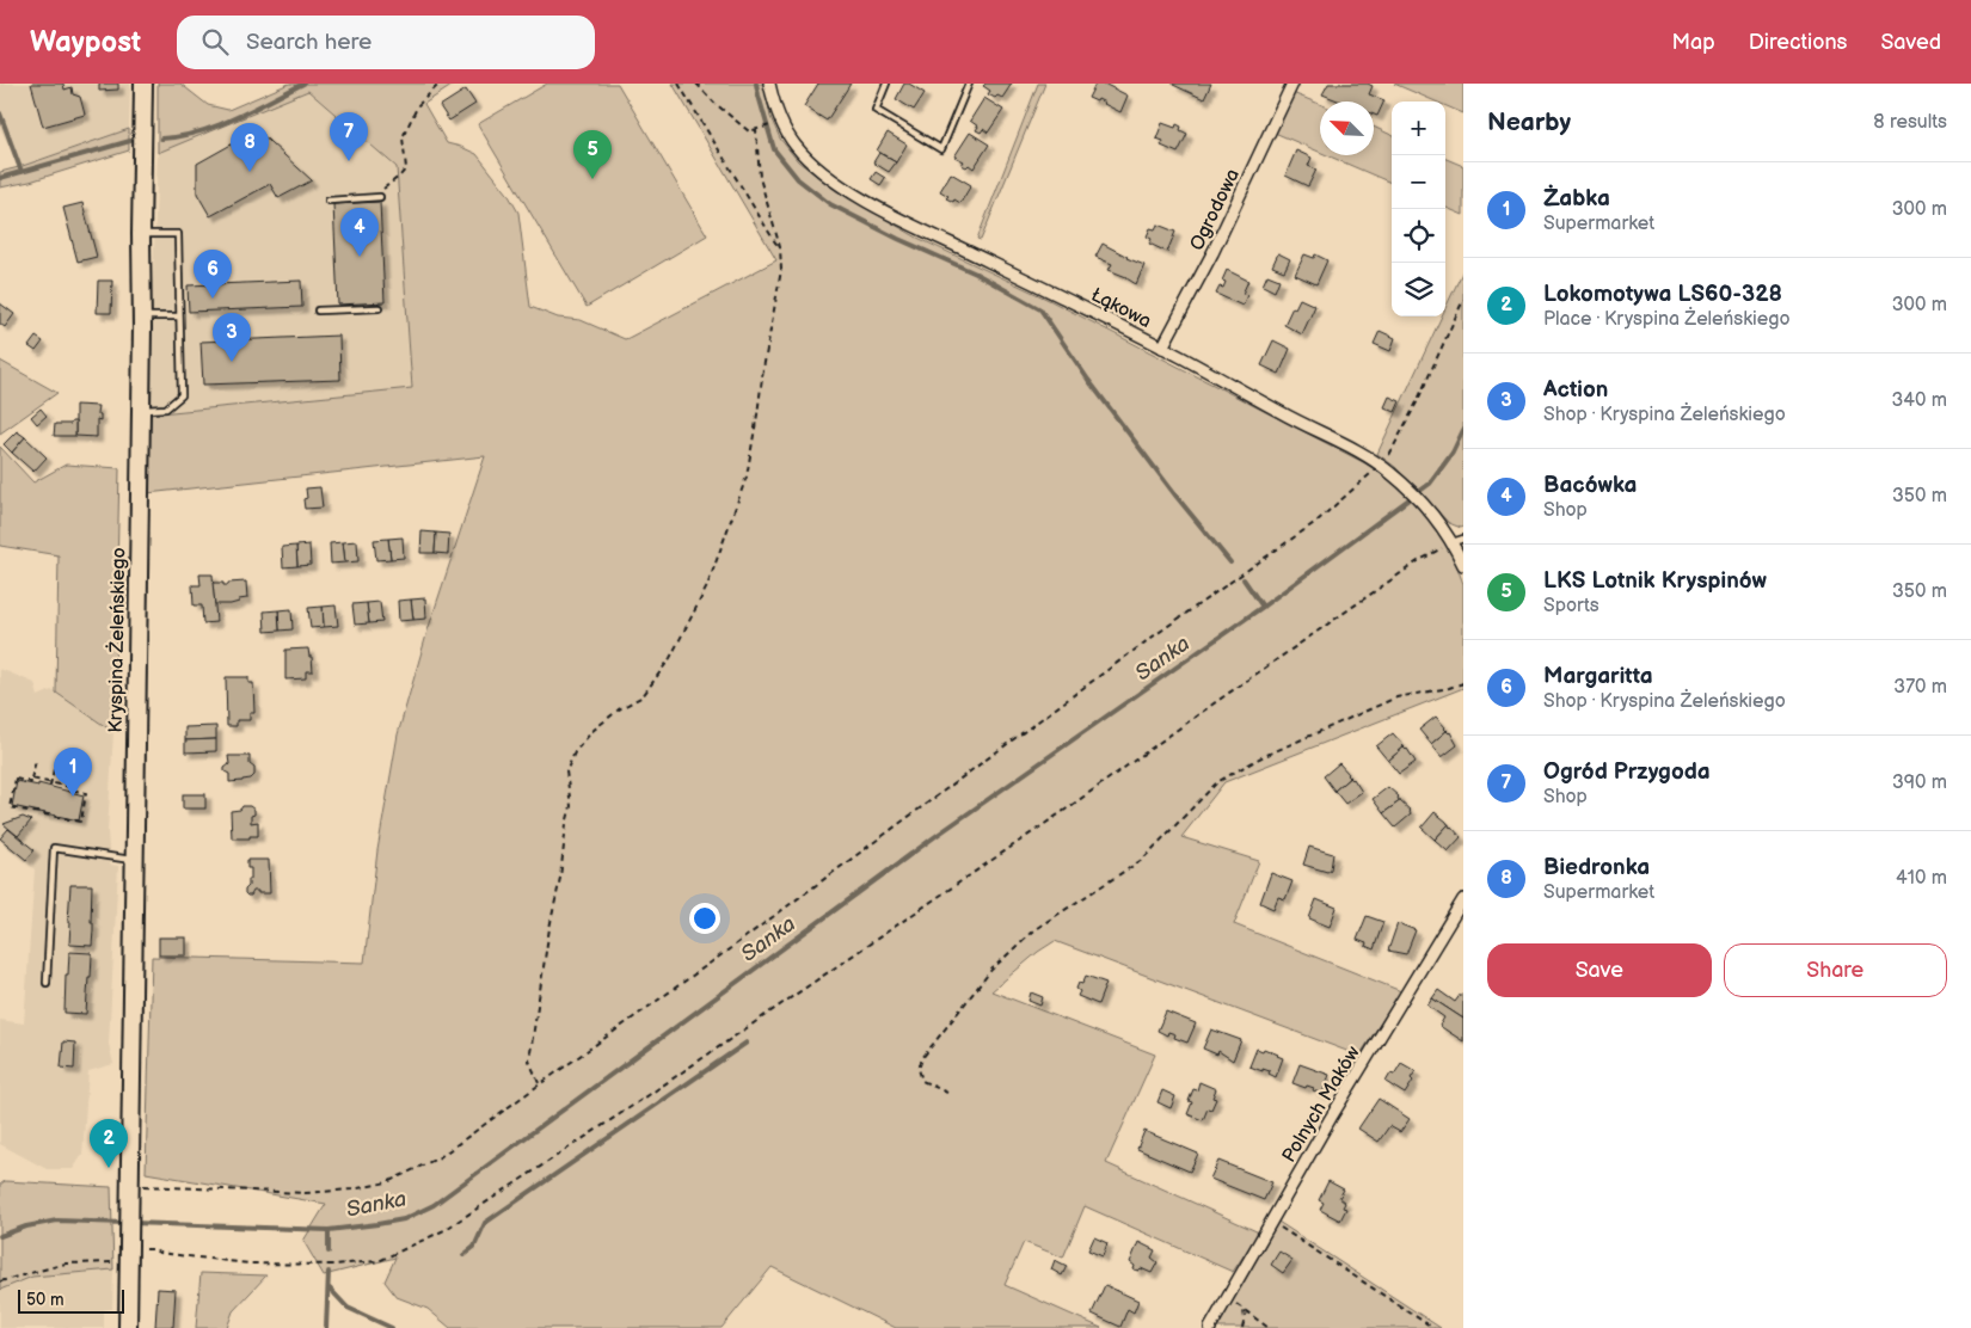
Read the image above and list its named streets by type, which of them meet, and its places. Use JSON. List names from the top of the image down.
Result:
{
  "streets": {
    "main road": ["Kryspina Żeleńskiego"],
    "street": ["Ogrodowa", "Łąkowa", "Polnych Maków"]
  },
  "crossings": [
    ["Ogrodowa", "Łąkowa"]
  ],
  "water": ["Sanka"],
  "scale_bar": "50 m",
  "north": "top left",
  "page": {
    "header": "Waypost",
    "search": "Search here",
    "nav": ["Map", "Directions", "Saved"],
    "heading": ["Nearby", "8 results"],
    "map_buttons": ["+", "−"],
    "pins": [
      "7",
      "8",
      "5",
      "4",
      "6",
      "3",
      "1",
      "2"
    ],
    "list": [
      {
        "mark": "1",
        "name": "Żabka",
        "note": "Supermarket",
        "value": "300 m"
      },
      {
        "mark": "2",
        "name": "Lokomotywa LS60-328",
        "note": "Place · Kryspina Żeleńskiego",
        "value": "300 m"
      },
      {
        "mark": "3",
        "name": "Action",
        "note": "Shop · Kryspina Żeleńskiego",
        "value": "340 m"
      },
      {
        "mark": "4",
        "name": "Bacówka",
        "note": "Shop",
        "value": "350 m"
      },
      {
        "mark": "5",
        "name": "LKS Lotnik Kryspinów",
        "note": "Sports",
        "value": "350 m"
      },
      {
        "mark": "6",
        "name": "Margaritta",
        "note": "Shop · Kryspina Żeleńskiego",
        "value": "370 m"
      },
      {
        "mark": "7",
        "name": "Ogród Przygoda",
        "note": "Shop",
        "value": "390 m"
      },
      {
        "mark": "8",
        "name": "Biedronka",
        "note": "Supermarket",
        "value": "410 m"
      }
    ],
    "buttons": ["Save", "Share"],
    "scale": "50 m"
  }
}
